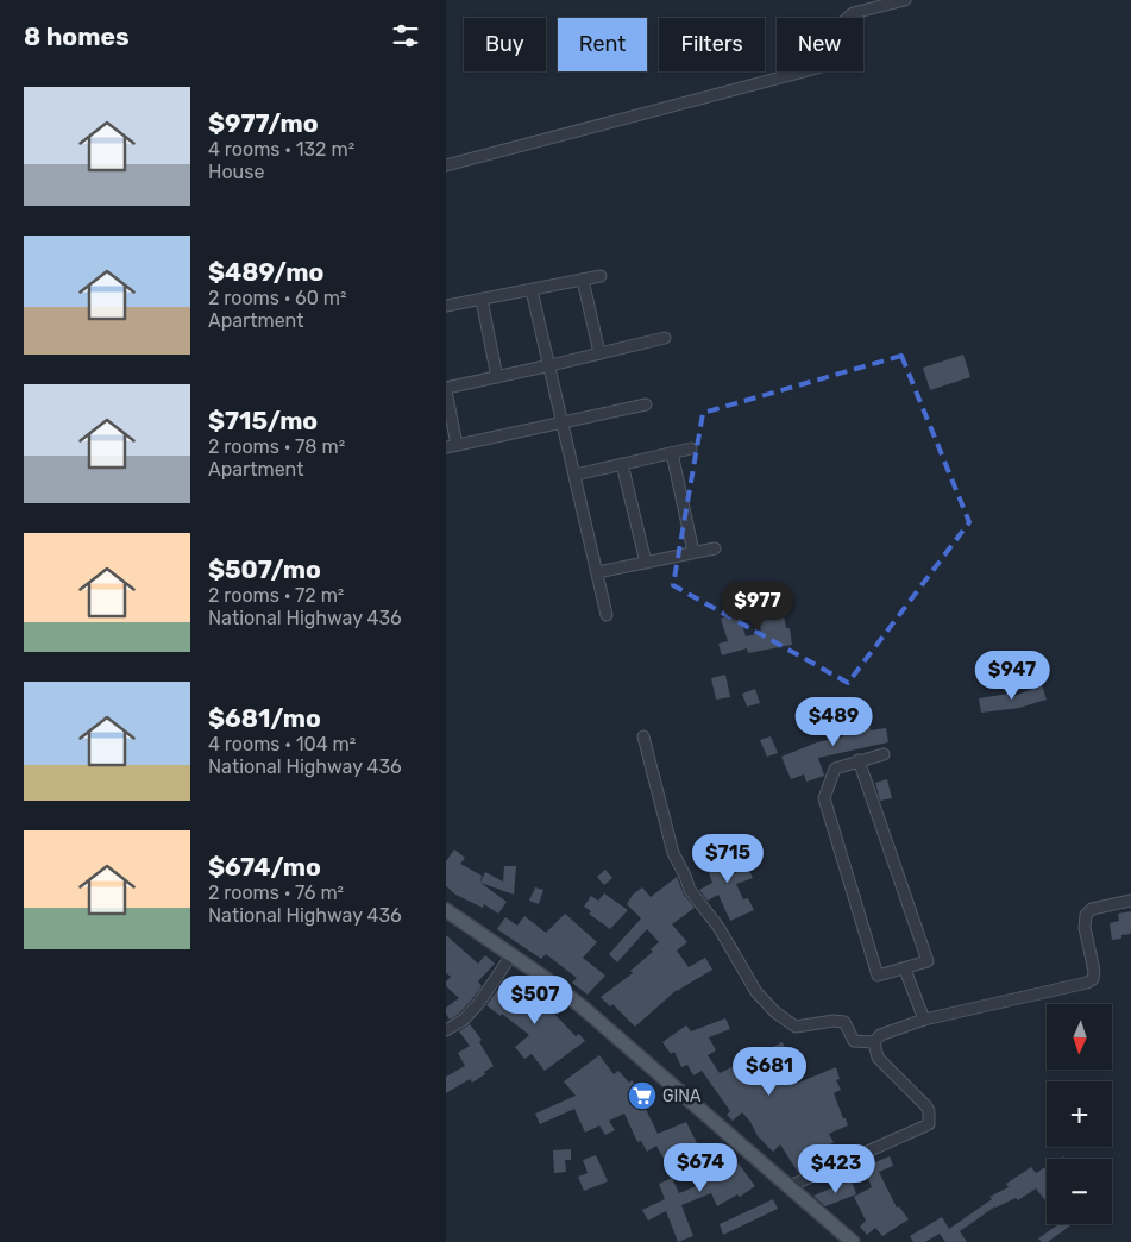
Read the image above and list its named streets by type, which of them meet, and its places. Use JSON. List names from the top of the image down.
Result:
{
  "places": {
    "supermarket": ["GINA"]
  },
  "north": "bottom",
  "page": {
    "heading": "8 homes",
    "chip": [
      "Buy",
      "Rent",
      "Filters",
      "New"
    ],
    "list": [
      {
        "name": "$977/mo",
        "note": "4 rooms · 132 m² · House"
      },
      {
        "name": "$489/mo",
        "note": "2 rooms · 60 m² · Apartment"
      },
      {
        "name": "$715/mo",
        "note": "2 rooms · 78 m² · Apartment"
      },
      {
        "name": "$507/mo",
        "note": "2 rooms · 72 m² · National Highway 436"
      },
      {
        "name": "$681/mo",
        "note": "4 rooms · 104 m² · National Highway 436"
      },
      {
        "name": "$674/mo",
        "note": "2 rooms · 76 m² · National Highway 436"
      }
    ],
    "price": [
      "$977",
      "$947",
      "$489",
      "$715",
      "$507",
      "$681",
      "$674",
      "$423"
    ],
    "map_buttons": ["+", "−"]
  }
}
